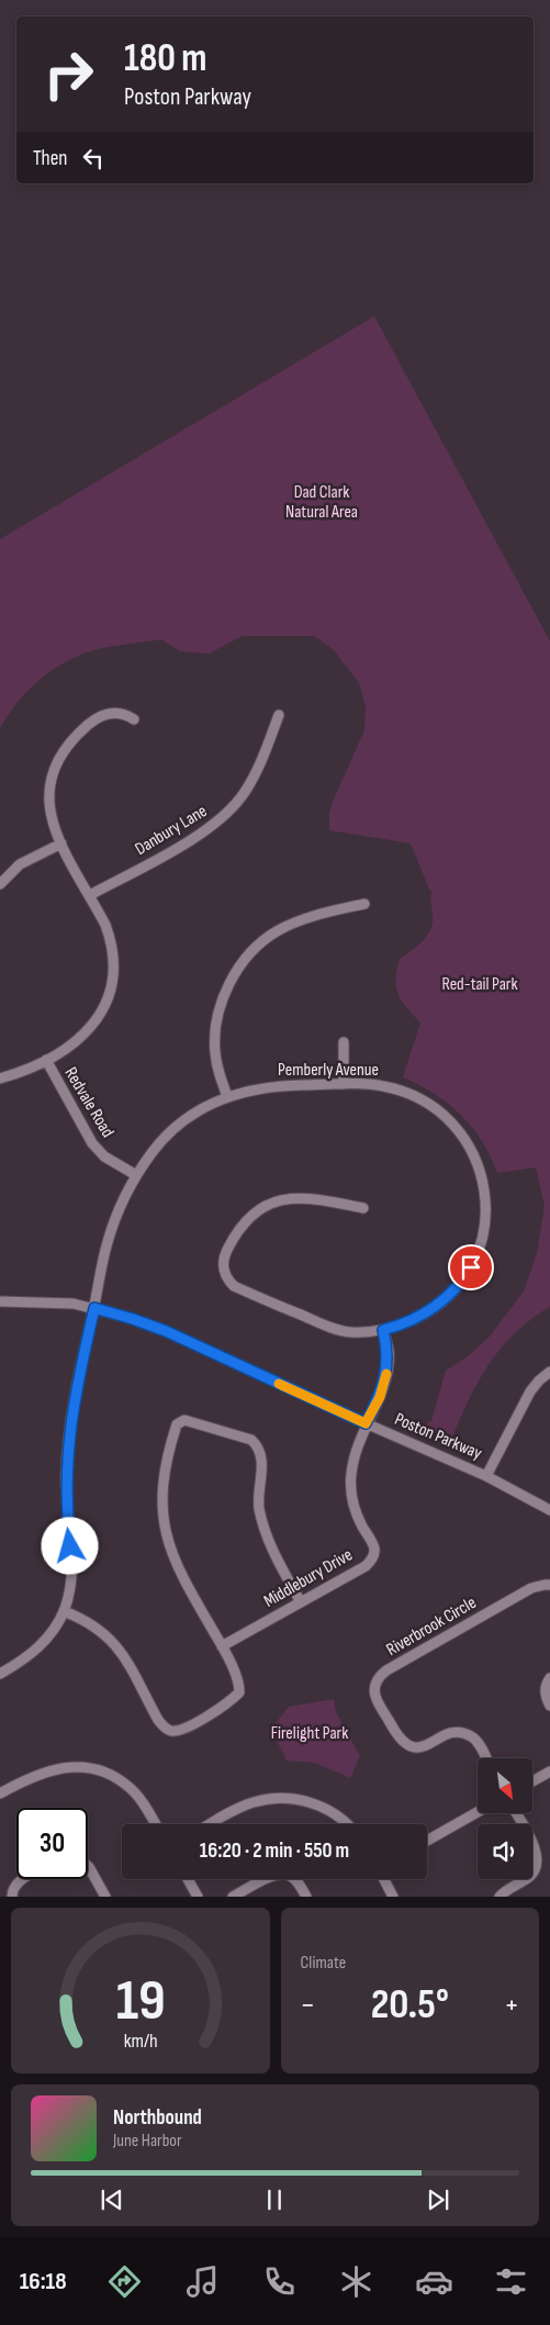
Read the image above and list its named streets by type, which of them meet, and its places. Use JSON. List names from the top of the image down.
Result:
{
  "streets": {
    "street": [
      "Danbury Lane",
      "Pemberly Avenue",
      "Redvale Road",
      "Poston Parkway",
      "Middlebury Drive",
      "Riverbrook Circle"
    ]
  },
  "crossings": [
    ["Pemberly Avenue", "Redvale Road"],
    ["Pemberly Avenue", "Poston Parkway"],
    ["Poston Parkway", "Middlebury Drive"]
  ],
  "parks": ["Dad Clark Natural Area", "Red-tail Park", "Firelight Park"],
  "north": "bottom right",
  "page": {
    "turn": ["180 m", "Poston Parkway"],
    "then": "Then",
    "limit": "30",
    "trip": "16:20 · 2 min · 550 m",
    "tile": "Climate",
    "heat": ["−", "20.5°", "+"],
    "song": ["Northbound", "June Harbor"],
    "tabs": "16:18",
    "gauge": ["19", "km/h"]
  }
}
